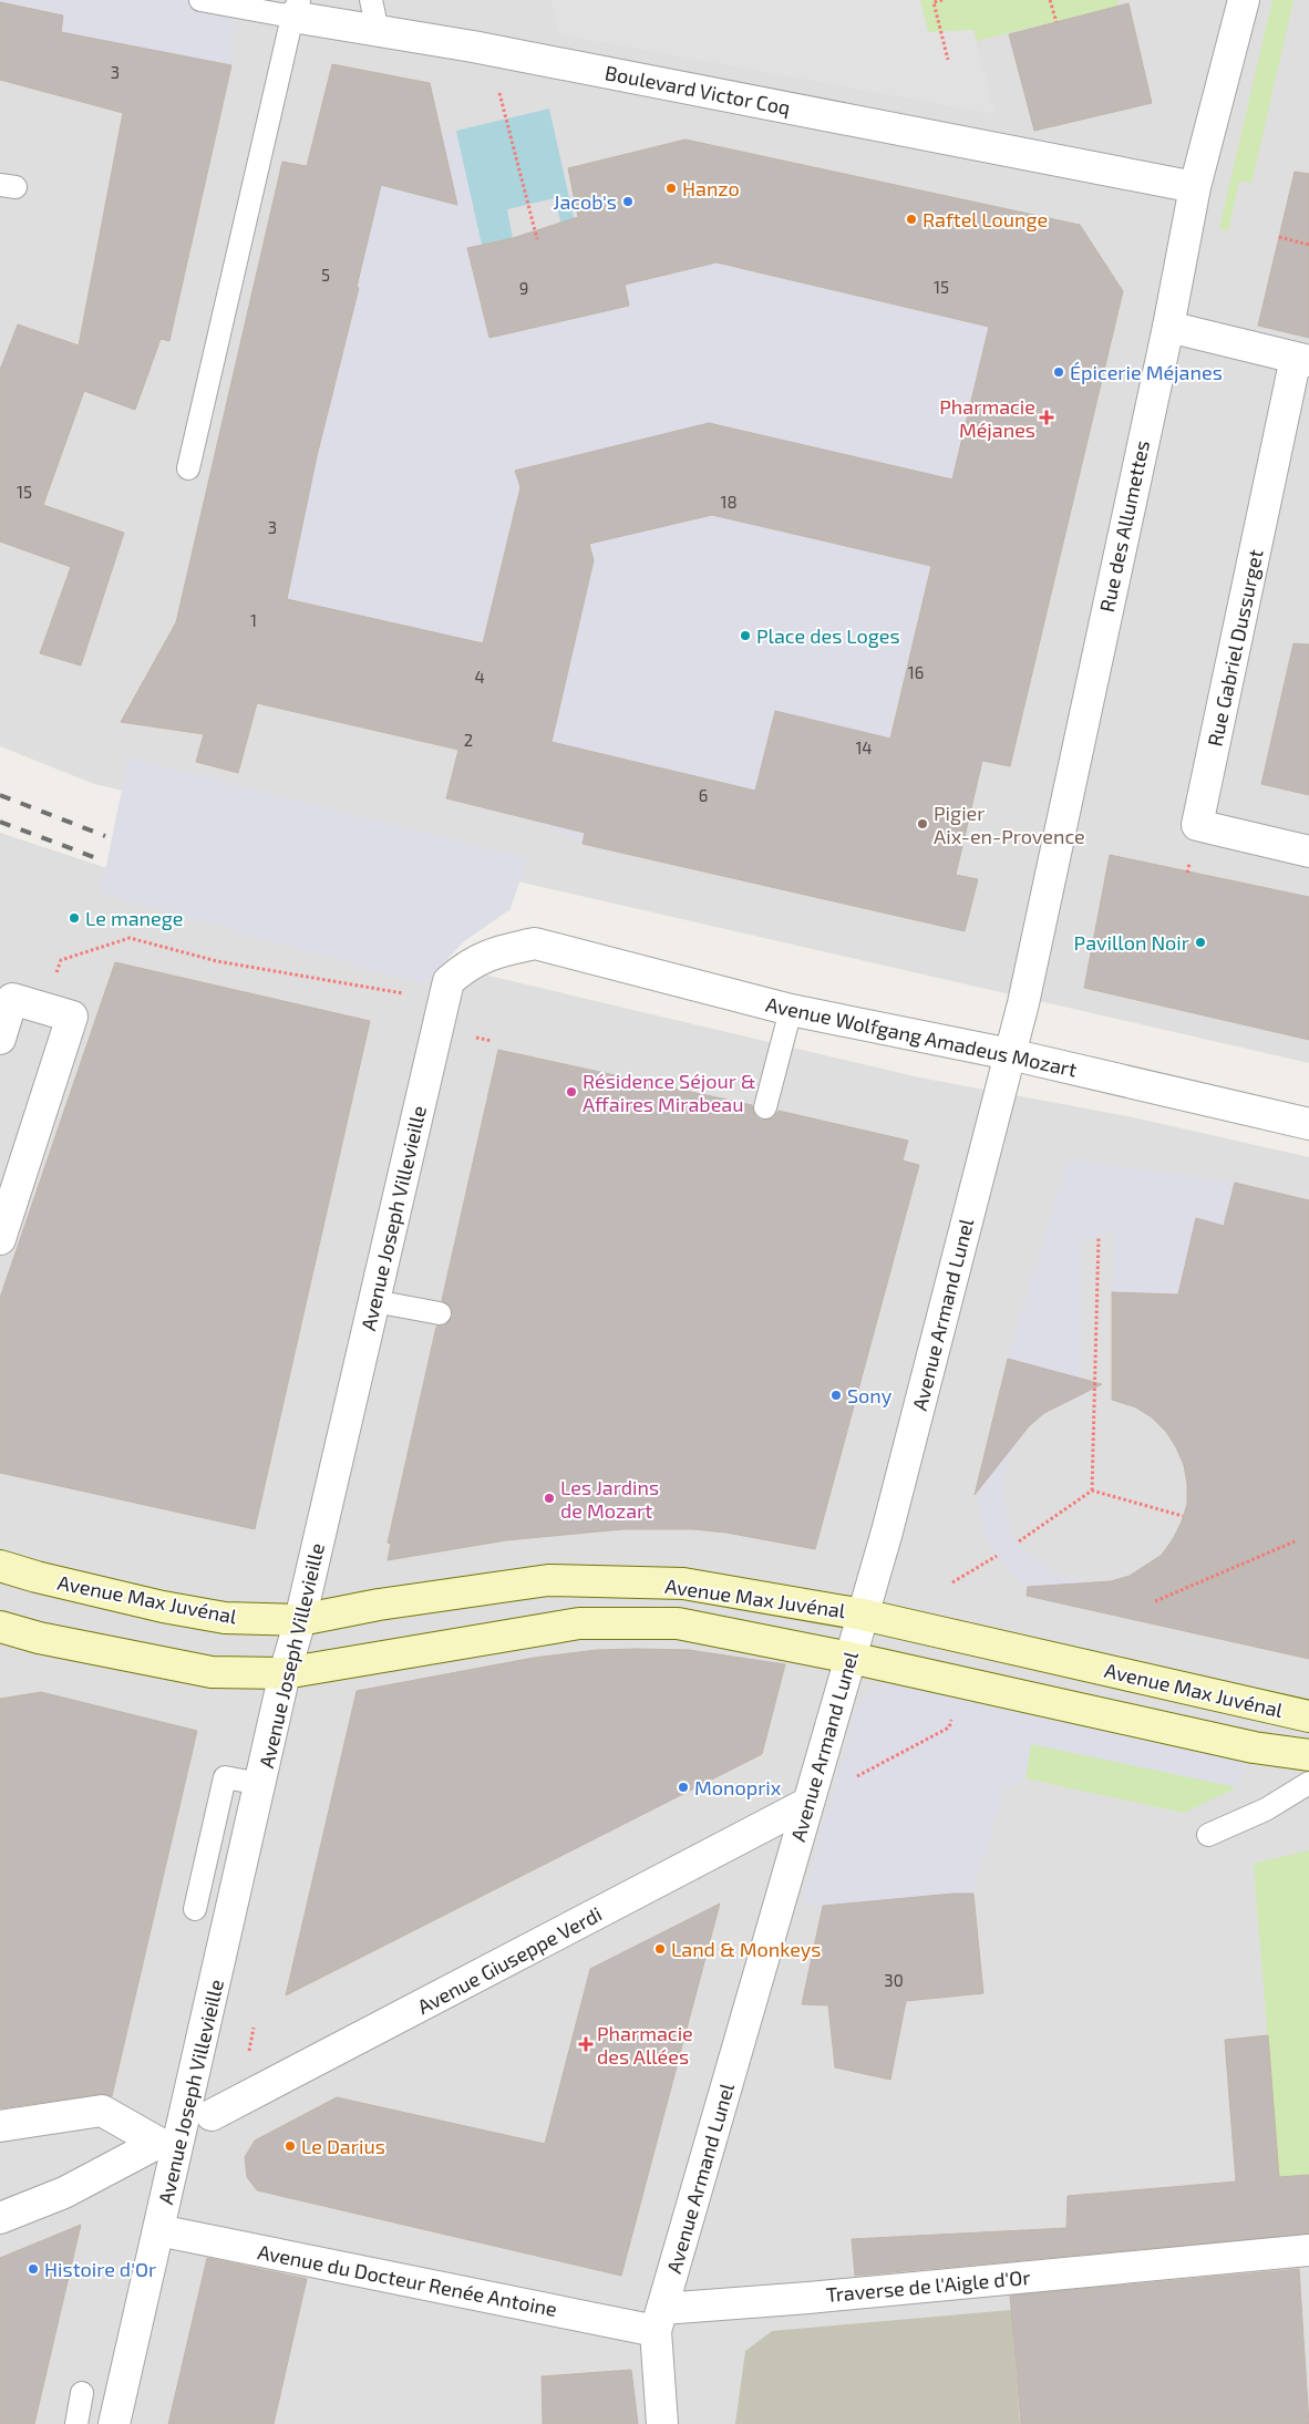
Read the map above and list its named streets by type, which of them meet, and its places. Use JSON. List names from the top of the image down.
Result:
{
  "streets": {
    "main road": ["Avenue Max Juvénal"],
    "street": [
      "Boulevard Victor Coq",
      "Rue des Allumettes",
      "Rue Gabriel Dussurget",
      "Avenue Wolfgang Amadeus Mozart",
      "Avenue Joseph Villevieille",
      "Avenue Armand Lunel",
      "Avenue Giuseppe Verdi",
      "Avenue du Docteur Renée Antoine",
      "Traverse de l'Aigle d'Or"
    ]
  },
  "crossings": [
    ["Boulevard Victor Coq", "Rue des Allumettes"],
    ["Rue des Allumettes", "Avenue Wolfgang Amadeus Mozart"],
    ["Rue des Allumettes", "Avenue Armand Lunel"],
    ["Avenue Wolfgang Amadeus Mozart", "Avenue Joseph Villevieille"],
    ["Avenue Wolfgang Amadeus Mozart", "Avenue Armand Lunel"],
    ["Avenue Joseph Villevieille", "Avenue Max Juvénal"],
    ["Avenue Joseph Villevieille", "Avenue du Docteur Renée Antoine"],
    ["Avenue Armand Lunel", "Avenue Max Juvénal"],
    ["Avenue Armand Lunel", "Avenue Giuseppe Verdi"],
    ["Avenue Armand Lunel", "Avenue du Docteur Renée Antoine"],
    ["Avenue Armand Lunel", "Traverse de l'Aigle d'Or"],
    ["Avenue du Docteur Renée Antoine", "Traverse de l'Aigle d'Or"]
  ],
  "places": {
    "other": [
      "Hanzo",
      "Jacob's",
      "Raftel Lounge",
      "Épicerie Méjanes",
      "Place des Loges",
      "Pigier Aix-en-Provence",
      "Le manege",
      "Pavillon Noir",
      "Résidence Séjour & Affaires Mirabeau",
      "Sony",
      "Les Jardins de Mozart",
      "Monoprix",
      "Land & Monkeys",
      "Le Darius",
      "Histoire d'Or"
    ],
    "health": ["Pharmacie Méjanes", "Pharmacie des Allées"]
  },
  "house_numbers": [
    "3",
    "5",
    "15",
    "9",
    "15",
    "18",
    "3",
    "1",
    "16",
    "4",
    "2",
    "14",
    "6",
    "30"
  ]
}
